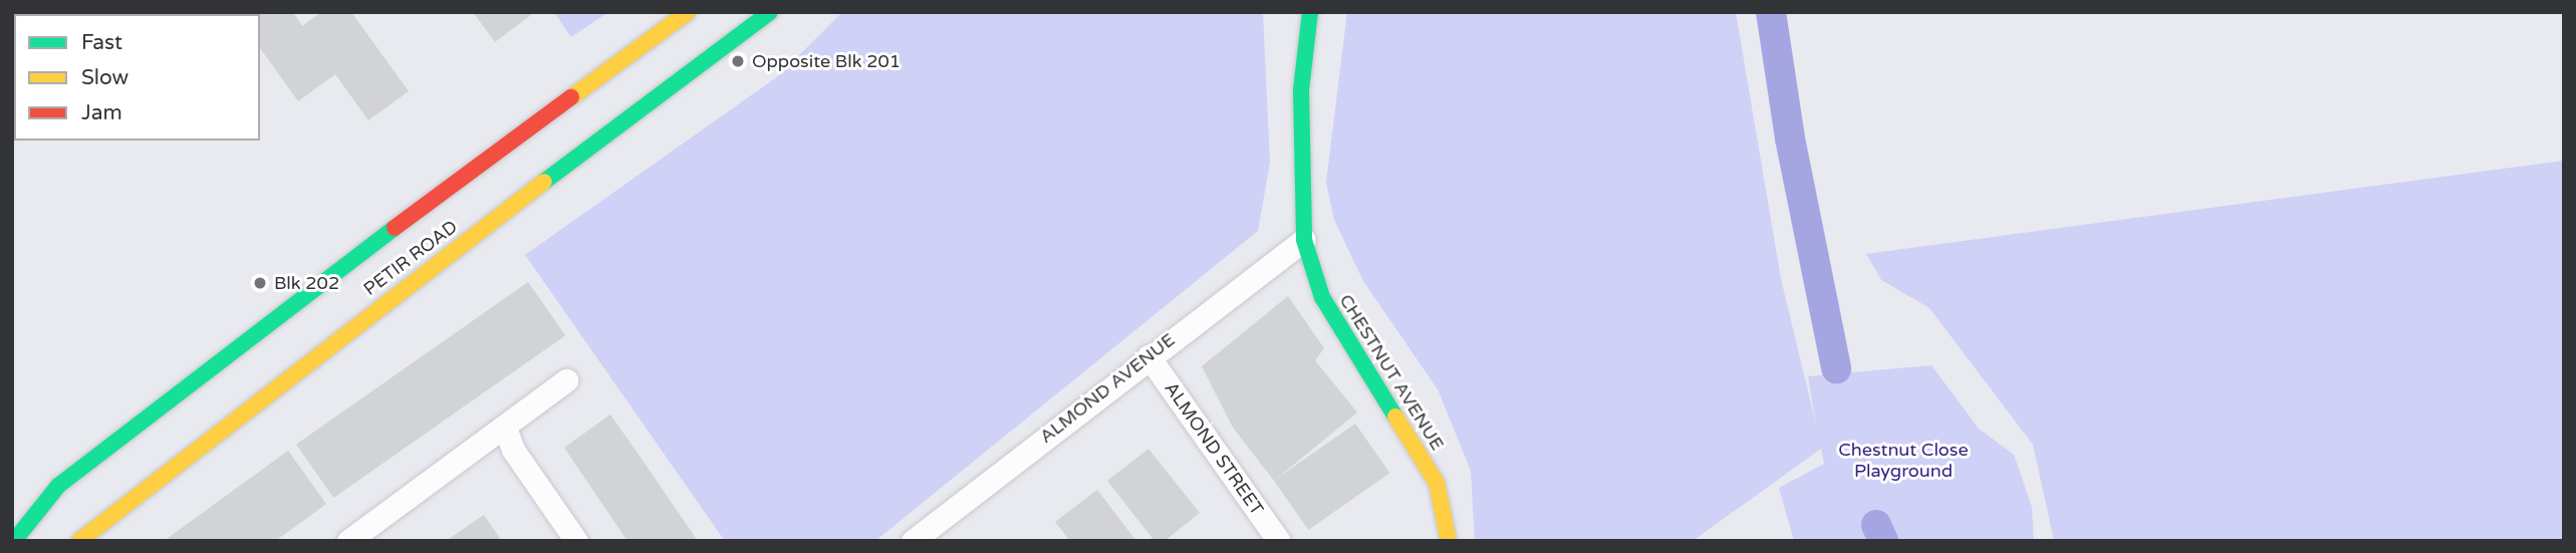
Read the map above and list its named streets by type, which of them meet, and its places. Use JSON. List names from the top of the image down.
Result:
{
  "streets": {
    "main road": ["PETIR ROAD", "CHESTNUT AVENUE"],
    "street": ["ALMOND AVENUE", "ALMOND STREET"]
  },
  "crossings": [
    ["CHESTNUT AVENUE", "ALMOND AVENUE"],
    ["ALMOND AVENUE", "ALMOND STREET"]
  ],
  "parks": ["Chestnut Close Playground"],
  "places": ["Opposite Blk 201", "Blk 202"],
  "legend": ["Fast", "Slow", "Jam"]
}
